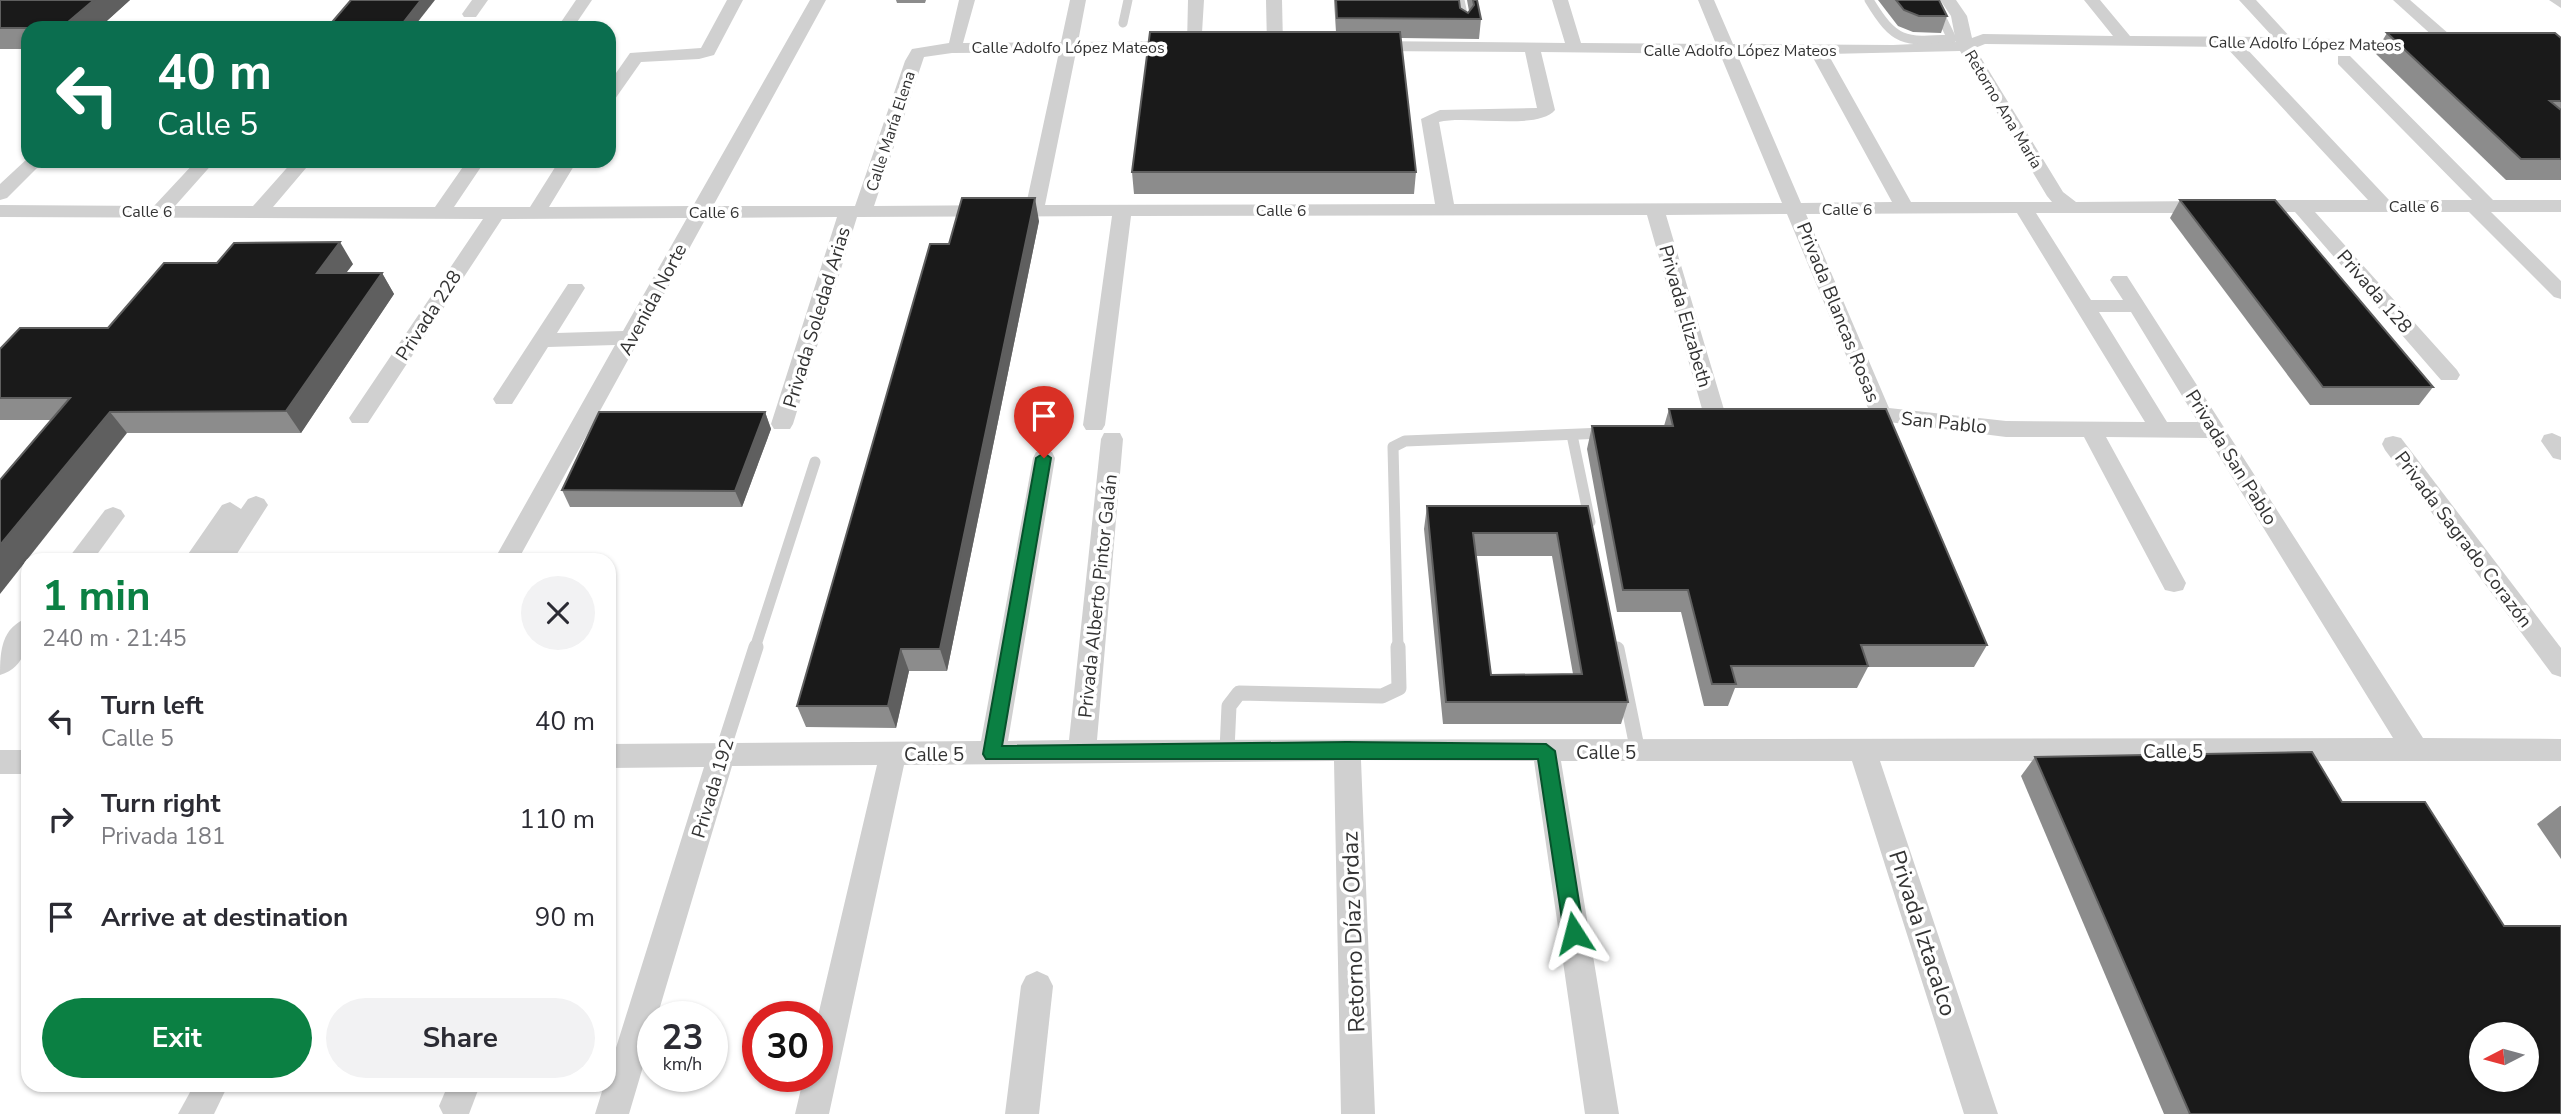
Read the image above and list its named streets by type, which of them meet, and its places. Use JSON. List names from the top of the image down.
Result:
{
  "streets": {
    "street": [
      "Calle Adolfo López Mateos",
      "Retorno Ana María",
      "Calle María Elena",
      "Calle 6",
      "Privada 128",
      "Avenida Norte",
      "Privada Blancas Rosas",
      "Privada 228",
      "Privada Elizabeth",
      "Privada Soledad Arias",
      "San Pablo",
      "Privada San Pablo",
      "Privada Sagrado Corazón",
      "Privada Alberto Pintor Galán",
      "Calle 5",
      "Privada 192",
      "Retorno Díaz Ordaz",
      "Privada Iztacalco"
    ]
  },
  "crossings": [
    ["Calle Adolfo López Mateos", "Retorno Ana María"],
    ["Calle Adolfo López Mateos", "Calle María Elena"],
    ["Calle Adolfo López Mateos", "Privada Blancas Rosas"],
    ["Retorno Ana María", "Calle 6"],
    ["Calle María Elena", "Calle 6"],
    ["Calle María Elena", "Privada Soledad Arias"],
    ["Calle 6", "Privada 128"],
    ["Calle 6", "Avenida Norte"],
    ["Calle 6", "Privada Blancas Rosas"],
    ["Calle 6", "Privada 228"],
    ["Calle 6", "Privada Elizabeth"],
    ["Calle 6", "Privada Soledad Arias"],
    ["Calle 6", "Privada Alberto Pintor Galán"],
    ["Privada Blancas Rosas", "San Pablo"],
    ["Privada San Pablo", "Calle 5"],
    ["Privada Alberto Pintor Galán", "Calle 5"],
    ["Calle 5", "Privada 192"],
    ["Calle 5", "Retorno Díaz Ordaz"],
    ["Calle 5", "Privada Iztacalco"]
  ],
  "north": "left",
  "page": {
    "turn": ["40 m", "Calle 5"],
    "heading": ["1 min", "240 m · 21:45"],
    "list": [
      {
        "name": "Turn left",
        "note": "Calle 5",
        "value": "40 m"
      },
      {
        "name": "Turn right",
        "note": "Privada 181",
        "value": "110 m"
      },
      {
        "name": "Arrive at destination",
        "value": "90 m"
      }
    ],
    "buttons": ["Exit", "Share"],
    "speed": "23 km/h",
    "limit": "30"
  }
}
